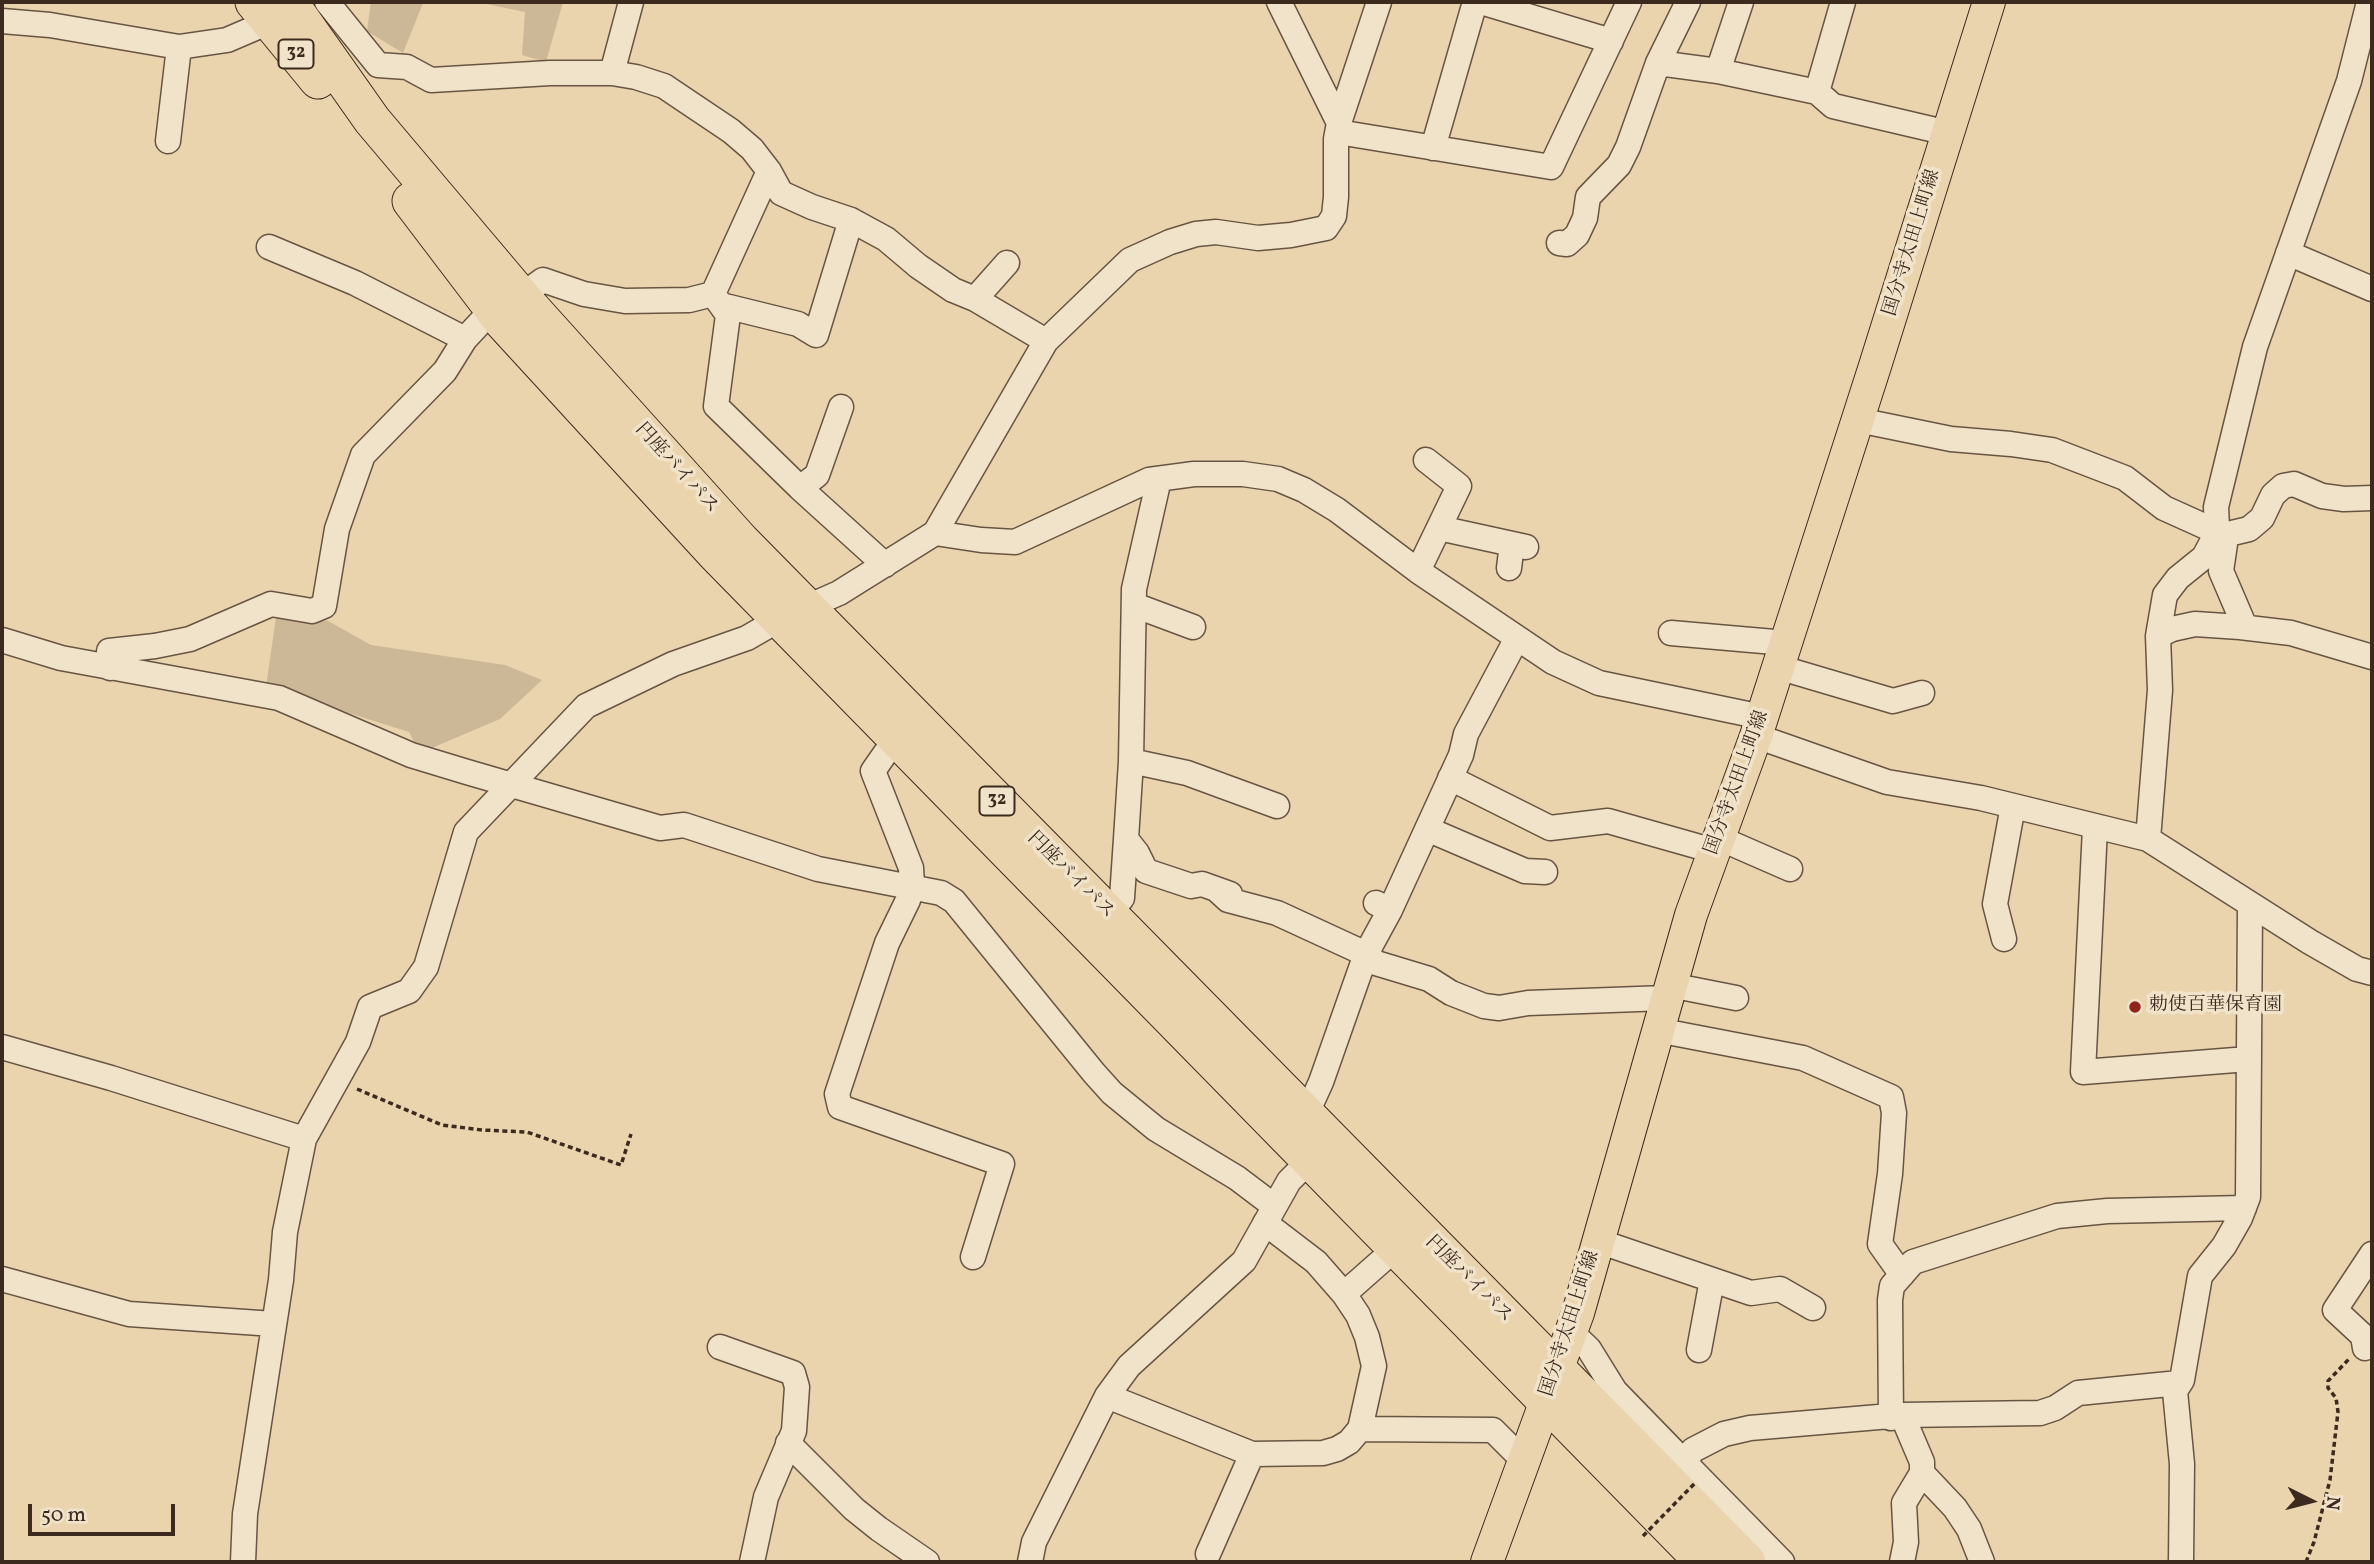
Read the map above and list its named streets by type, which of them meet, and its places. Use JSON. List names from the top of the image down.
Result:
{
  "streets": {
    "highway": ["32", "円座バイパス"],
    "main road": ["国分寺太田上町線"]
  },
  "crossings": [
    ["国分寺太田上町線", "円座バイパス"]
  ],
  "places": ["勅使百華保育園"],
  "scale_bar": "50 m",
  "north": "right"
}
